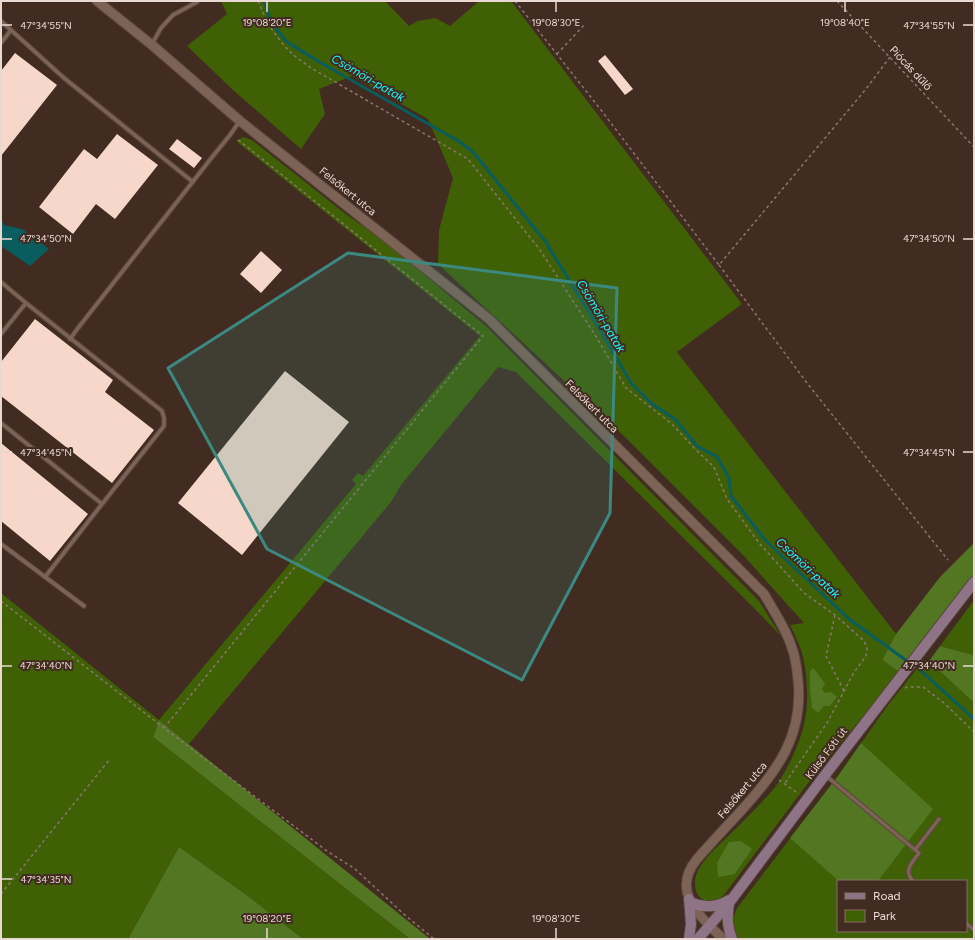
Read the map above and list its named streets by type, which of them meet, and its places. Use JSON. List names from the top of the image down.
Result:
{
  "streets": {
    "main road": ["Külső Fóti út"],
    "street": ["Felsőkert utca"],
    "path": ["Piócás dűlő"]
  },
  "crossings": [
    ["Felsőkert utca", "Külső Fóti út"]
  ],
  "water": ["Csömöri-patak"],
  "legend": ["Road", "Park"],
  "coordinates": [
    "19°08'20\"E",
    "19°08'30\"E",
    "19°08'40\"E",
    "47°34'55\"N",
    "47°34'50\"N",
    "47°34'45\"N",
    "47°34'40\"N",
    "47°34'35\"N"
  ]
}
